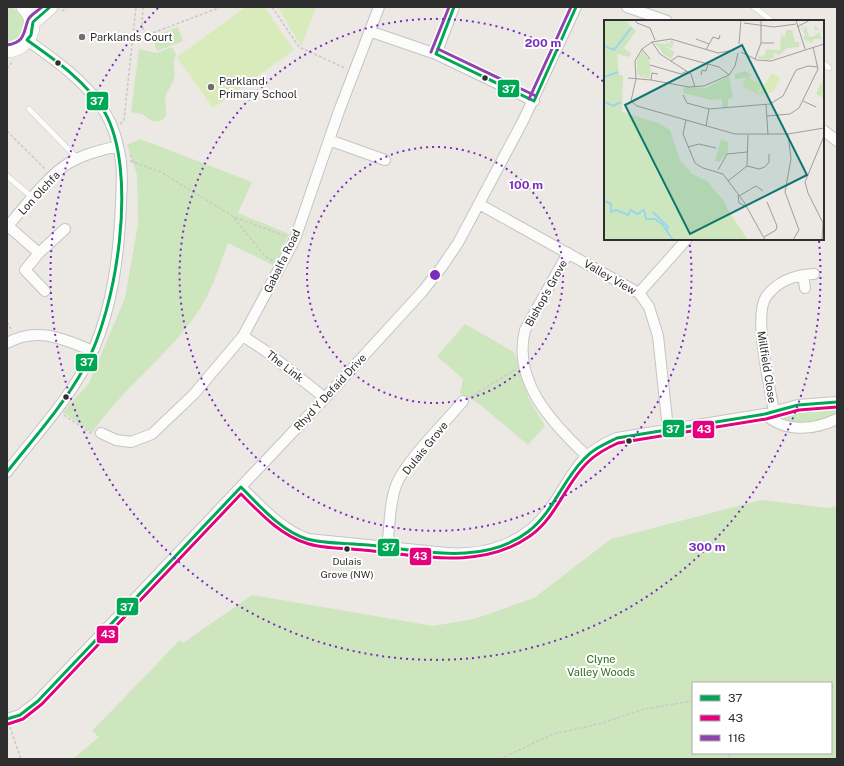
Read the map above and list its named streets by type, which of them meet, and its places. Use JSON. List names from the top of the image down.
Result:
{
  "streets": {
    "street": [
      "Lon Olchfa",
      "Gabalfa Road",
      "Valley View",
      "Bishop's Grove",
      "The Link",
      "Millfield Close",
      "Rhyd Y Defaid Drive",
      "Dulais Grove"
    ]
  },
  "crossings": [
    ["Gabalfa Road", "The Link"],
    ["Valley View", "Bishop's Grove"],
    ["Valley View", "Rhyd Y Defaid Drive"],
    ["The Link", "Rhyd Y Defaid Drive"]
  ],
  "parks": ["Clyne Valley Woods"],
  "places": ["Parklands Court", "Parkland Primary School", "Dulais Grove (NW)"],
  "lines": ["transit line 37", "transit line 116", "transit line 43"],
  "legend": ["37", "43", "116"],
  "rings": ["200 m", "100 m", "300 m"]
}
